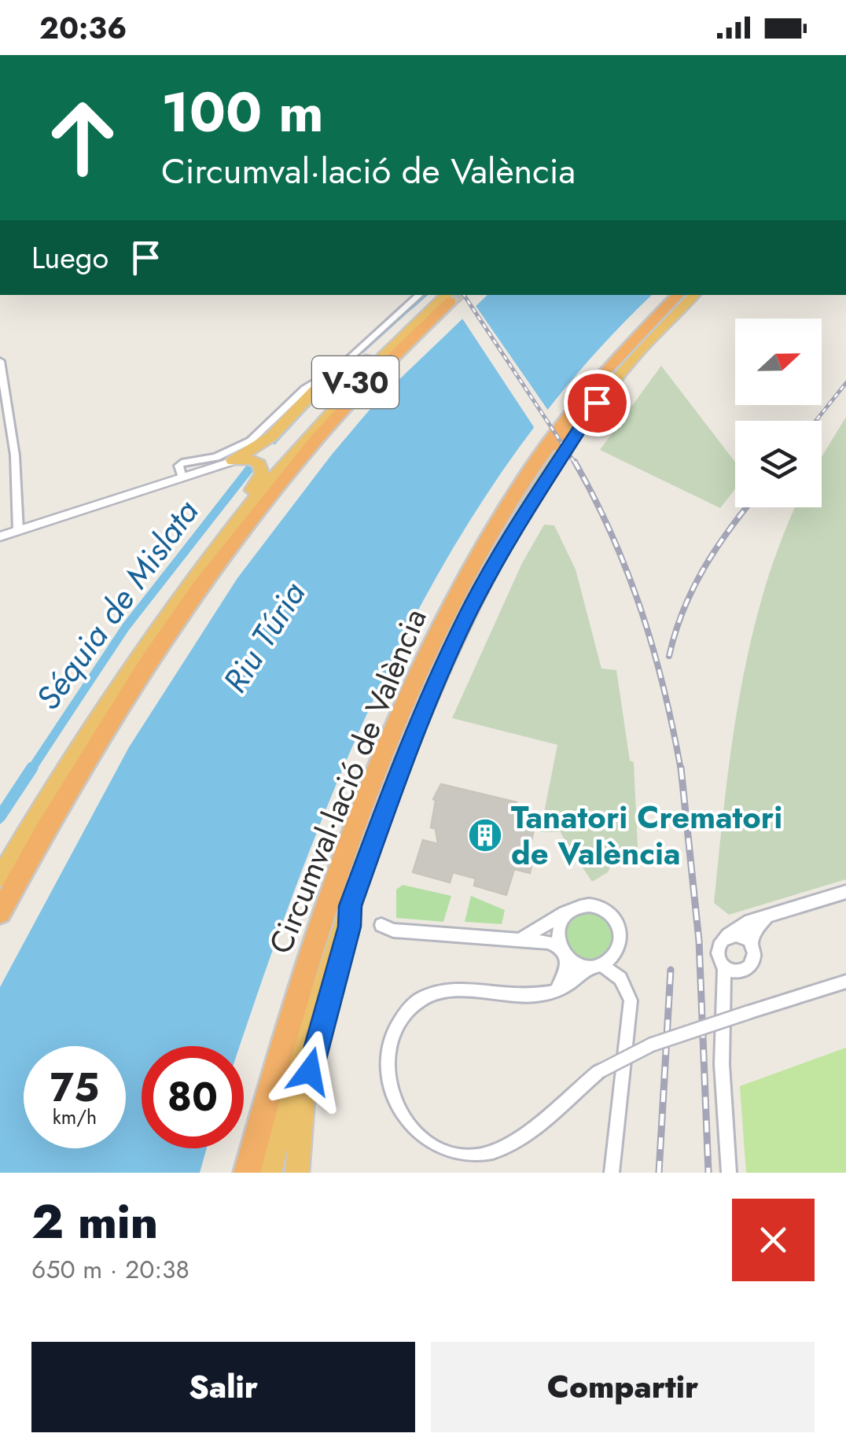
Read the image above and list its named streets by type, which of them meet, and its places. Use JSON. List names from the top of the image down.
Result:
{
  "streets": {
    "highway": ["V-30", "Circumval·lació de València"]
  },
  "water": ["Séquia de Mislata", "Riu Túria"],
  "places": {
    "building": ["Tanatori Crematori de València"]
  },
  "north": "right",
  "page": {
    "status": "20:36",
    "turn": ["100 m", "Circumval·lació de València"],
    "then": "Luego",
    "speed": "75 km/h",
    "limit": "80",
    "heading": ["2 min", "650 m · 20:38"],
    "buttons": ["Salir", "Compartir"]
  }
}
